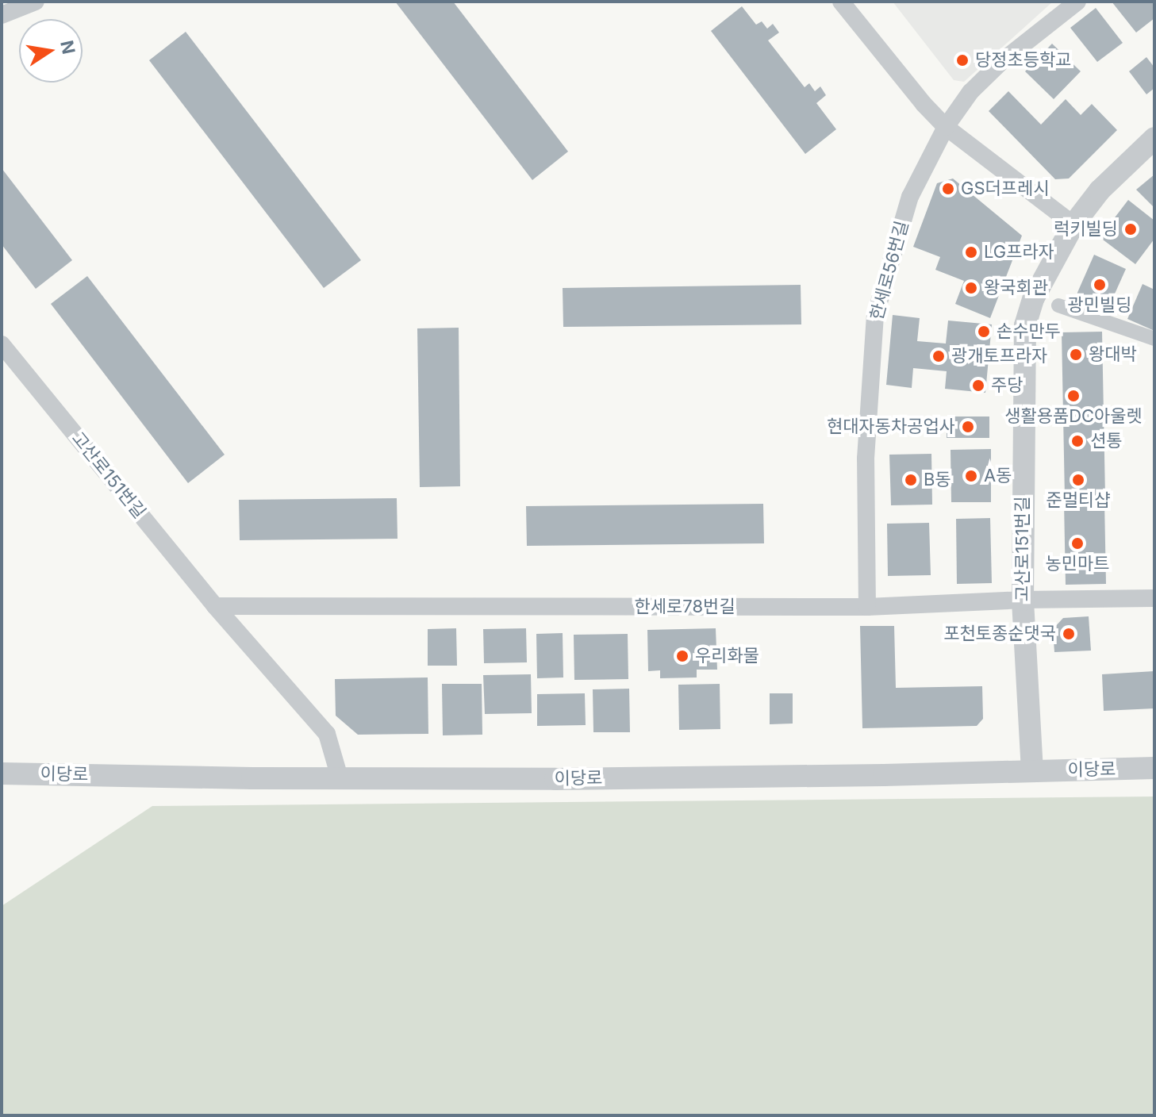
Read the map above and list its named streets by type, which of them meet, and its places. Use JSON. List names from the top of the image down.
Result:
{
  "streets": {
    "street": [
      "한세로56번길",
      "고산로151번길",
      "한세로78번길",
      "이당로"
    ]
  },
  "crossings": [
    ["한세로56번길", "한세로78번길"],
    ["고산로151번길", "한세로78번길"],
    ["고산로151번길", "이당로"]
  ],
  "places": [
    "당정초등학교",
    "GS더프레시",
    "럭키빌딩",
    "LG프라자",
    "광민빌딩",
    "왕국회관",
    "손수만두",
    "왕대박",
    "광개토프라자",
    "주당",
    "생활용품DC아울렛",
    "현대자동차공업사",
    "션통",
    "A동",
    "B동",
    "준멀티샵",
    "농민마트",
    "포천토종순댓국",
    "우리화물"
  ],
  "north": "right"
}
